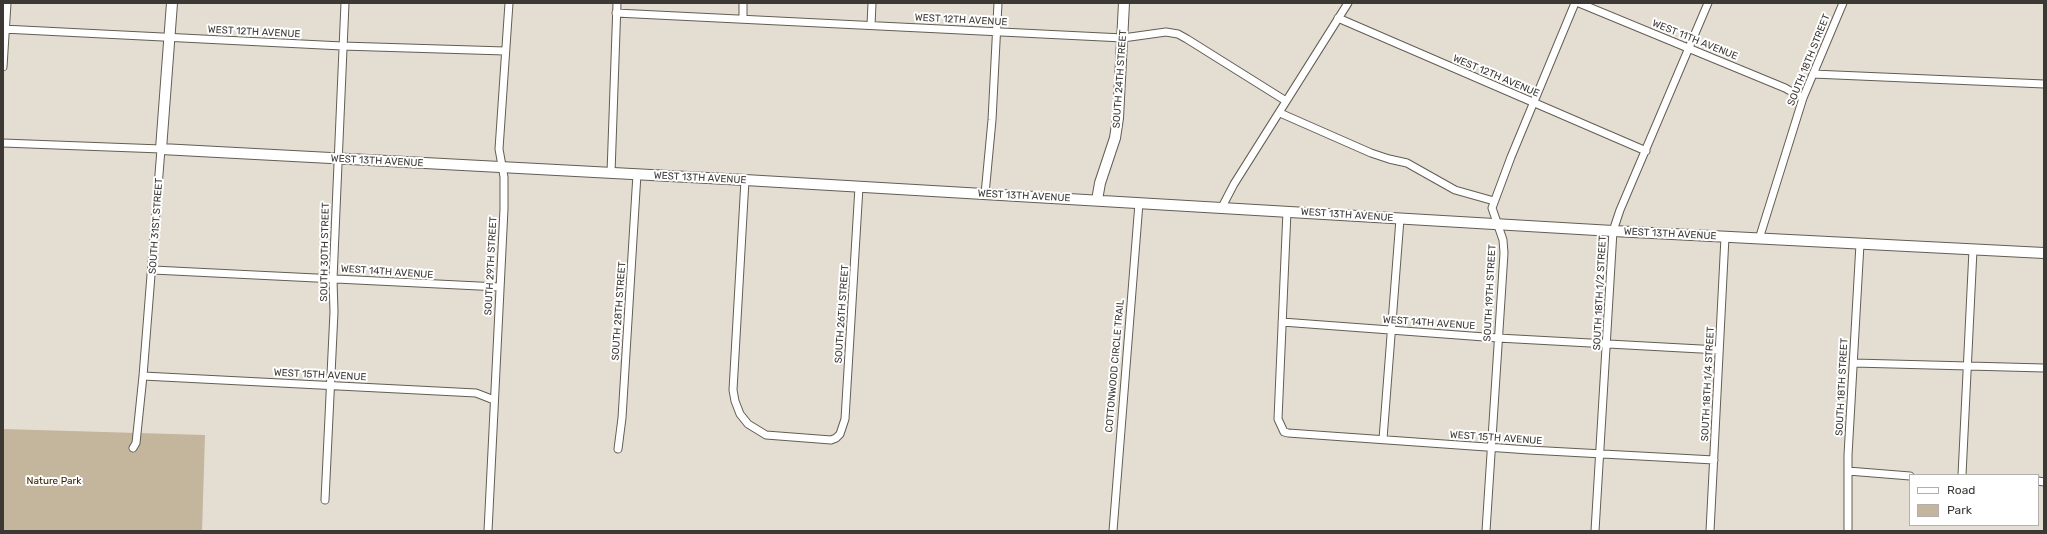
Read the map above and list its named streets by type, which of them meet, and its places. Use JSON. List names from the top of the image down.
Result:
{
  "streets": {
    "street": [
      "WEST 12TH AVENUE",
      "WEST 11TH AVENUE",
      "SOUTH 18TH STREET",
      "SOUTH 24TH STREET",
      "WEST 13TH AVENUE",
      "SOUTH 31ST STREET",
      "SOUTH 30TH STREET",
      "SOUTH 29TH STREET",
      "WEST 14TH AVENUE",
      "SOUTH 19TH STREET",
      "SOUTH 18TH 1/2 STREET",
      "SOUTH 28TH STREET",
      "SOUTH 26TH STREET",
      "COTTONWOOD CIRCLE TRAIL",
      "WEST 15TH AVENUE",
      "SOUTH 18TH 1/4 STREET"
    ]
  },
  "crossings": [
    ["WEST 12TH AVENUE", "SOUTH 24TH STREET"],
    ["WEST 12TH AVENUE", "SOUTH 31ST STREET"],
    ["WEST 12TH AVENUE", "SOUTH 30TH STREET"],
    ["WEST 12TH AVENUE", "SOUTH 29TH STREET"],
    ["WEST 12TH AVENUE", "SOUTH 19TH STREET"],
    ["WEST 12TH AVENUE", "SOUTH 18TH 1/2 STREET"],
    ["WEST 11TH AVENUE", "SOUTH 18TH STREET"],
    ["WEST 11TH AVENUE", "SOUTH 18TH 1/2 STREET"],
    ["SOUTH 18TH STREET", "WEST 13TH AVENUE"],
    ["SOUTH 24TH STREET", "WEST 13TH AVENUE"],
    ["WEST 13TH AVENUE", "SOUTH 31ST STREET"],
    ["WEST 13TH AVENUE", "SOUTH 30TH STREET"],
    ["WEST 13TH AVENUE", "SOUTH 29TH STREET"],
    ["WEST 13TH AVENUE", "SOUTH 19TH STREET"],
    ["WEST 13TH AVENUE", "SOUTH 18TH 1/2 STREET"],
    ["WEST 13TH AVENUE", "SOUTH 28TH STREET"],
    ["WEST 13TH AVENUE", "SOUTH 26TH STREET"],
    ["WEST 13TH AVENUE", "COTTONWOOD CIRCLE TRAIL"],
    ["WEST 13TH AVENUE", "SOUTH 18TH 1/4 STREET"],
    ["SOUTH 31ST STREET", "WEST 14TH AVENUE"],
    ["SOUTH 31ST STREET", "WEST 15TH AVENUE"],
    ["SOUTH 30TH STREET", "WEST 14TH AVENUE"],
    ["SOUTH 30TH STREET", "WEST 15TH AVENUE"],
    ["SOUTH 29TH STREET", "WEST 14TH AVENUE"],
    ["SOUTH 29TH STREET", "WEST 15TH AVENUE"],
    ["WEST 14TH AVENUE", "SOUTH 19TH STREET"],
    ["WEST 14TH AVENUE", "SOUTH 18TH 1/2 STREET"],
    ["WEST 14TH AVENUE", "WEST 15TH AVENUE"],
    ["WEST 14TH AVENUE", "SOUTH 18TH 1/4 STREET"],
    ["SOUTH 19TH STREET", "WEST 15TH AVENUE"],
    ["SOUTH 18TH 1/2 STREET", "WEST 15TH AVENUE"],
    ["WEST 15TH AVENUE", "SOUTH 18TH 1/4 STREET"]
  ],
  "parks": ["Nature Park"],
  "legend": ["Road", "Park"]
}
